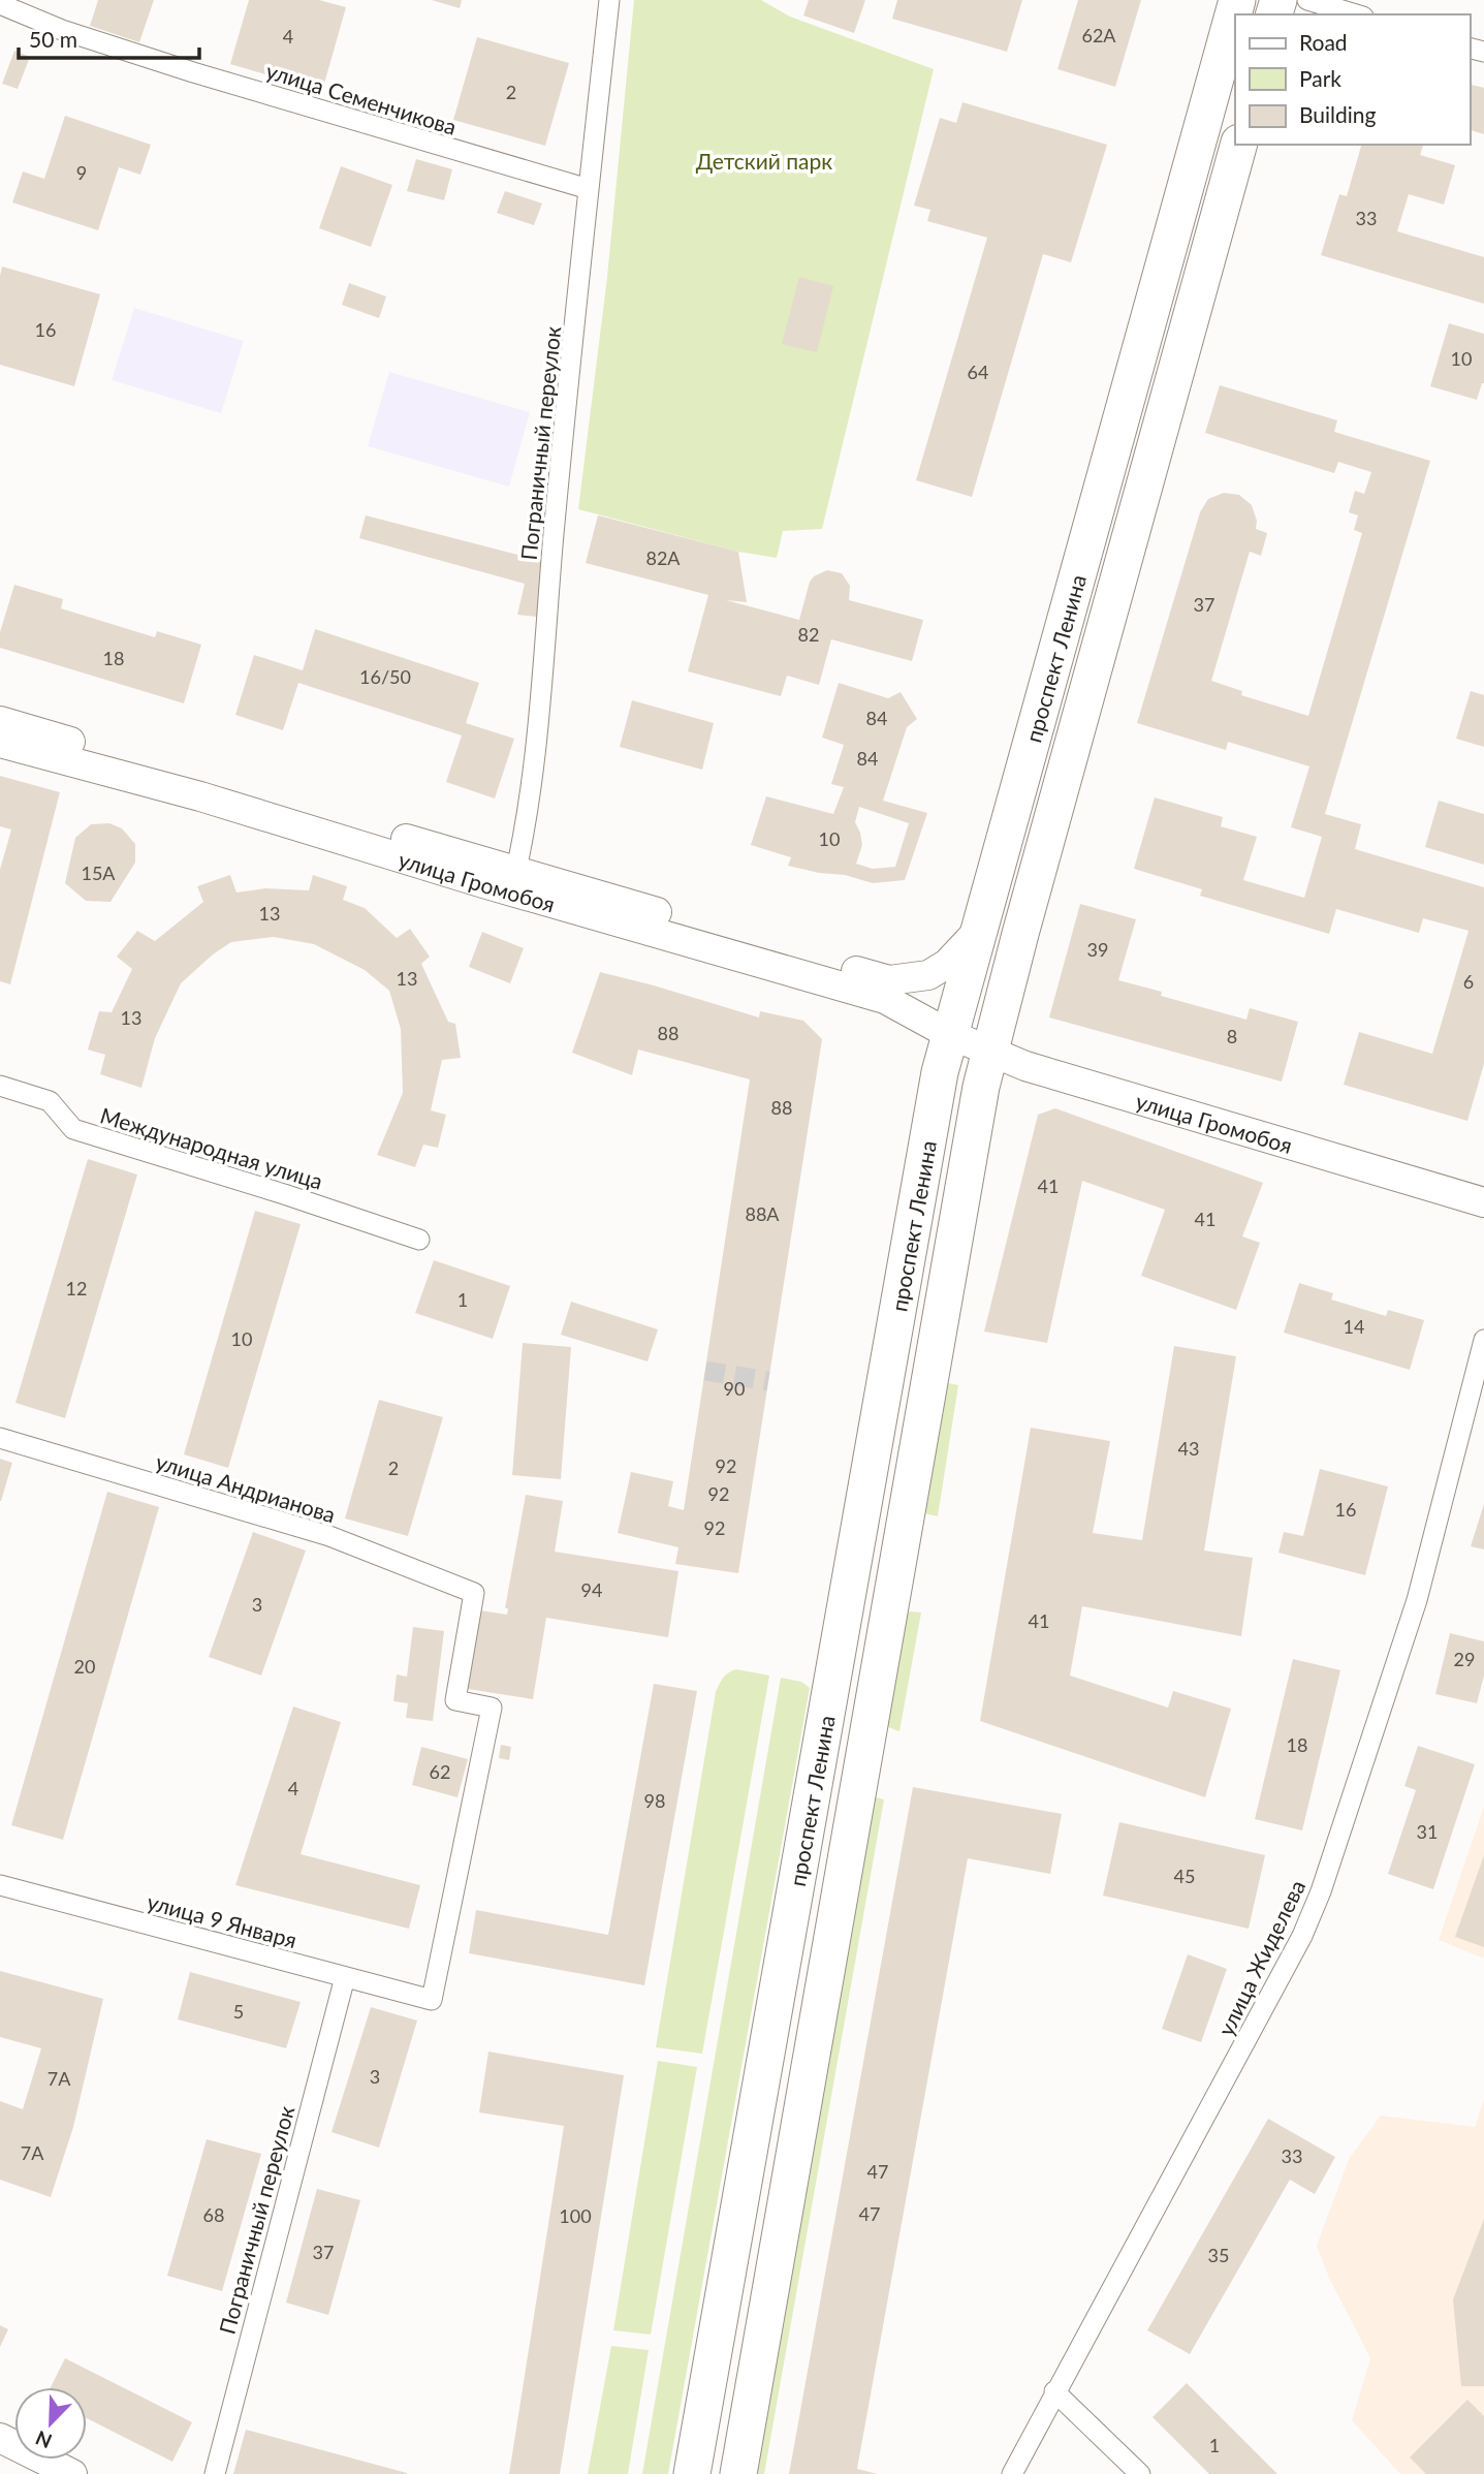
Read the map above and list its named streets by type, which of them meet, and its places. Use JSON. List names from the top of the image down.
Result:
{
  "streets": {
    "highway": ["проспект Ленина"],
    "main road": ["улица Громобоя"],
    "street": [
      "улица Семенчикова",
      "Пограничный переулок",
      "Международная улица",
      "улица Андрианова",
      "улица 9 Января",
      "улица Жиделева"
    ]
  },
  "crossings": [
    ["улица Семенчикова", "Пограничный переулок"],
    ["Пограничный переулок", "улица Громобоя"],
    ["Пограничный переулок", "улица 9 Января"],
    ["проспект Ленина", "улица Громобоя"],
    ["улица Андрианова", "улица 9 Января"]
  ],
  "parks": ["Детский парк"],
  "house_numbers": [
    "62А",
    "4",
    "2",
    "9",
    "33",
    "16",
    "10",
    "64",
    "82А",
    "37",
    "82",
    "18",
    "16/50",
    "84",
    "84",
    "10",
    "15А",
    "13",
    "39",
    "13",
    "6",
    "13",
    "88",
    "8",
    "88",
    "41",
    "88А",
    "41",
    "12",
    "1",
    "14",
    "10",
    "90",
    "43",
    "92",
    "2",
    "92",
    "16",
    "92",
    "94",
    "3",
    "41",
    "29",
    "20",
    "18",
    "62",
    "4",
    "98",
    "31",
    "45",
    "5",
    "3",
    "7А",
    "7А",
    "33",
    "47",
    "47",
    "68",
    "100",
    "37",
    "35",
    "1"
  ],
  "legend": ["Road", "Park", "Building"],
  "scale_bar": "50 m",
  "north": "bottom left"
}
